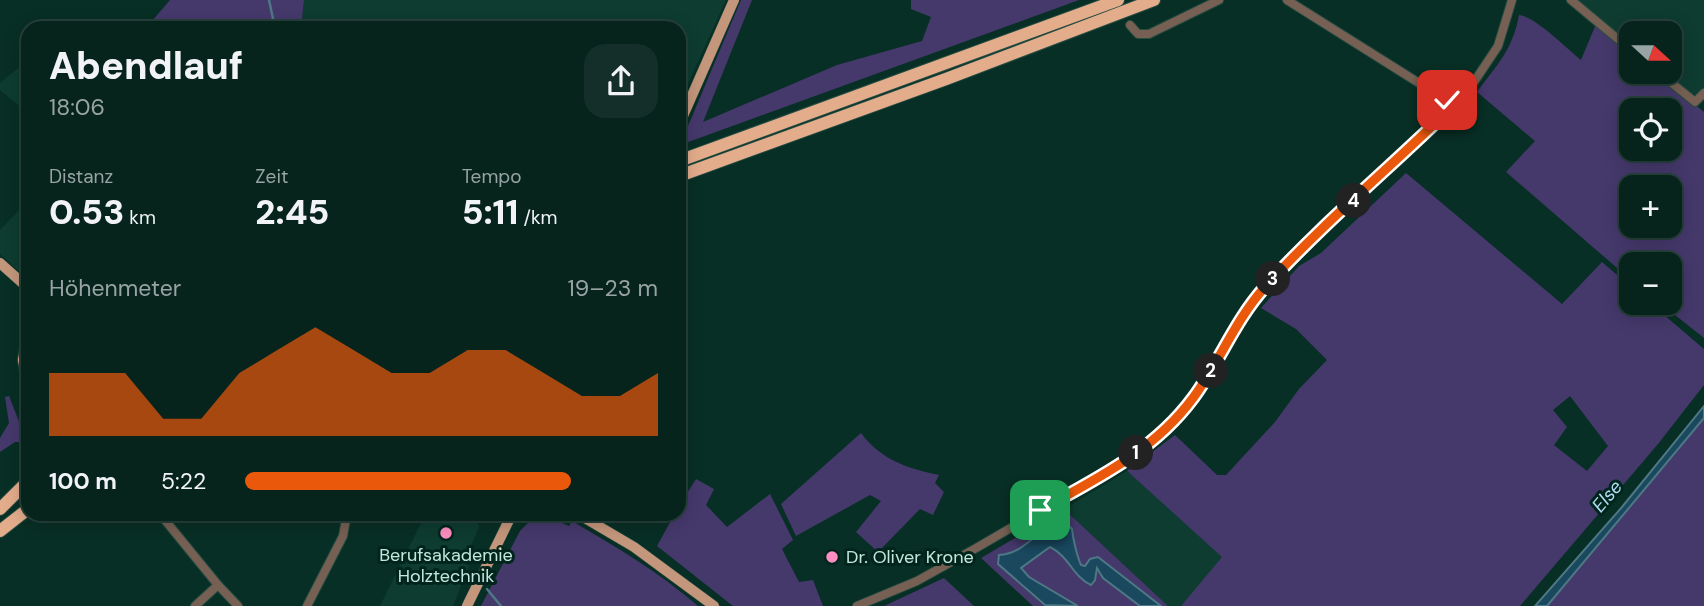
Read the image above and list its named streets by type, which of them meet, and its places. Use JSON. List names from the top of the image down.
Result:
{
  "water": ["Else"],
  "places": ["Berufsakademie Holztechnik", "Dr. Oliver Krone"],
  "north": "right",
  "page": {
    "map_buttons": ["+", "−"],
    "heading": ["Abendlauf", "18:06"],
    "stats": [
      ["Distanz", "0.53 km"],
      ["Zeit", "2:45"],
      ["Tempo", "5:11 /km"]
    ],
    "pins": [
      "4",
      "3",
      "2",
      "1"
    ],
    "chart": ["Höhenmeter", "19–23 m"],
    "list": [
      {
        "name": "100 m",
        "note": "5:22"
      }
    ]
  }
}
